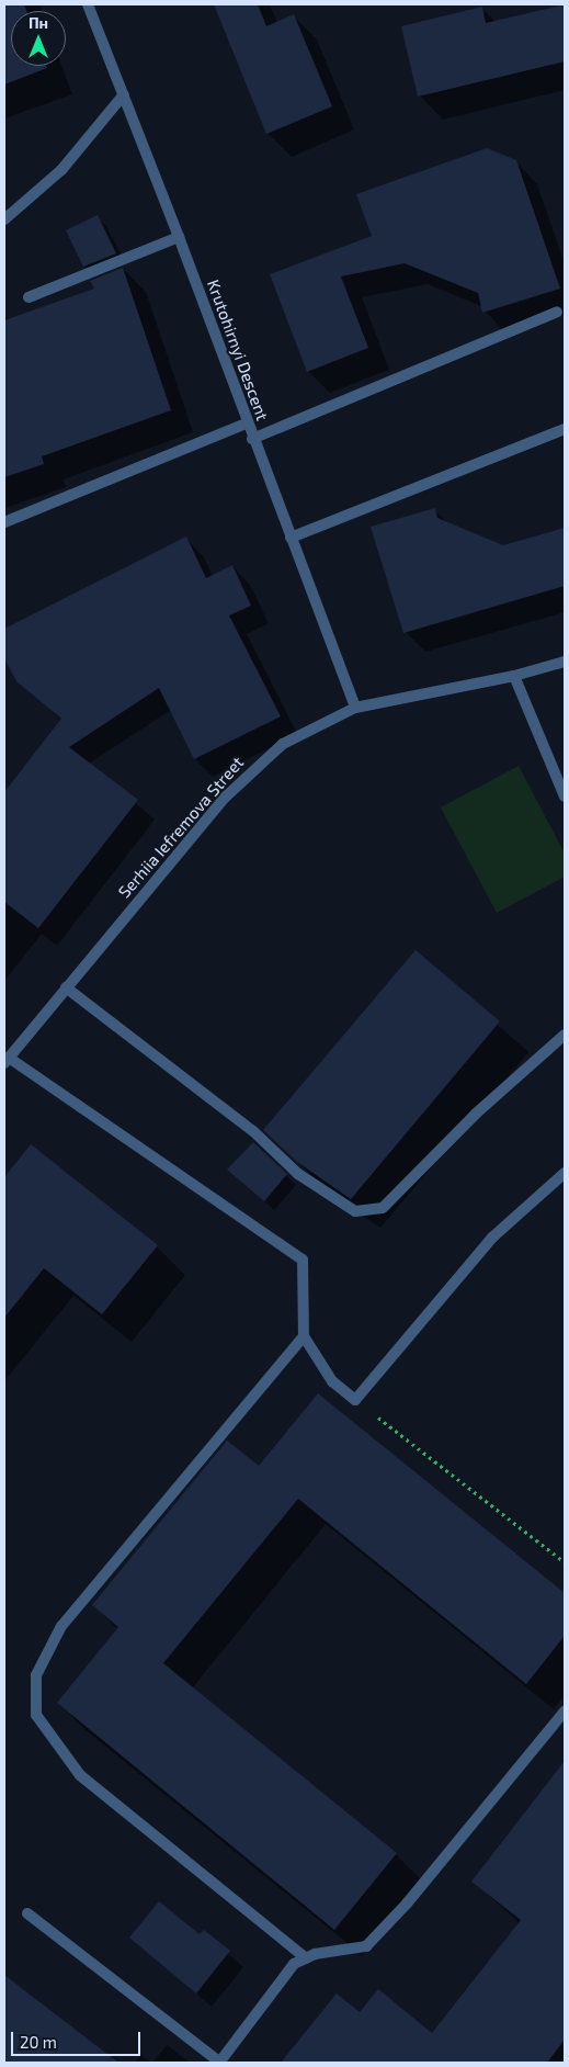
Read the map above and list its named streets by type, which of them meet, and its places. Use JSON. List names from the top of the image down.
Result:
{
  "streets": {
    "street": ["Krutohirnyi Descent", "Serhiia Iefremova Street"]
  },
  "crossings": [
    ["Krutohirnyi Descent", "Serhiia Iefremova Street"]
  ],
  "scale_bar": "20 m",
  "north": "top"
}
